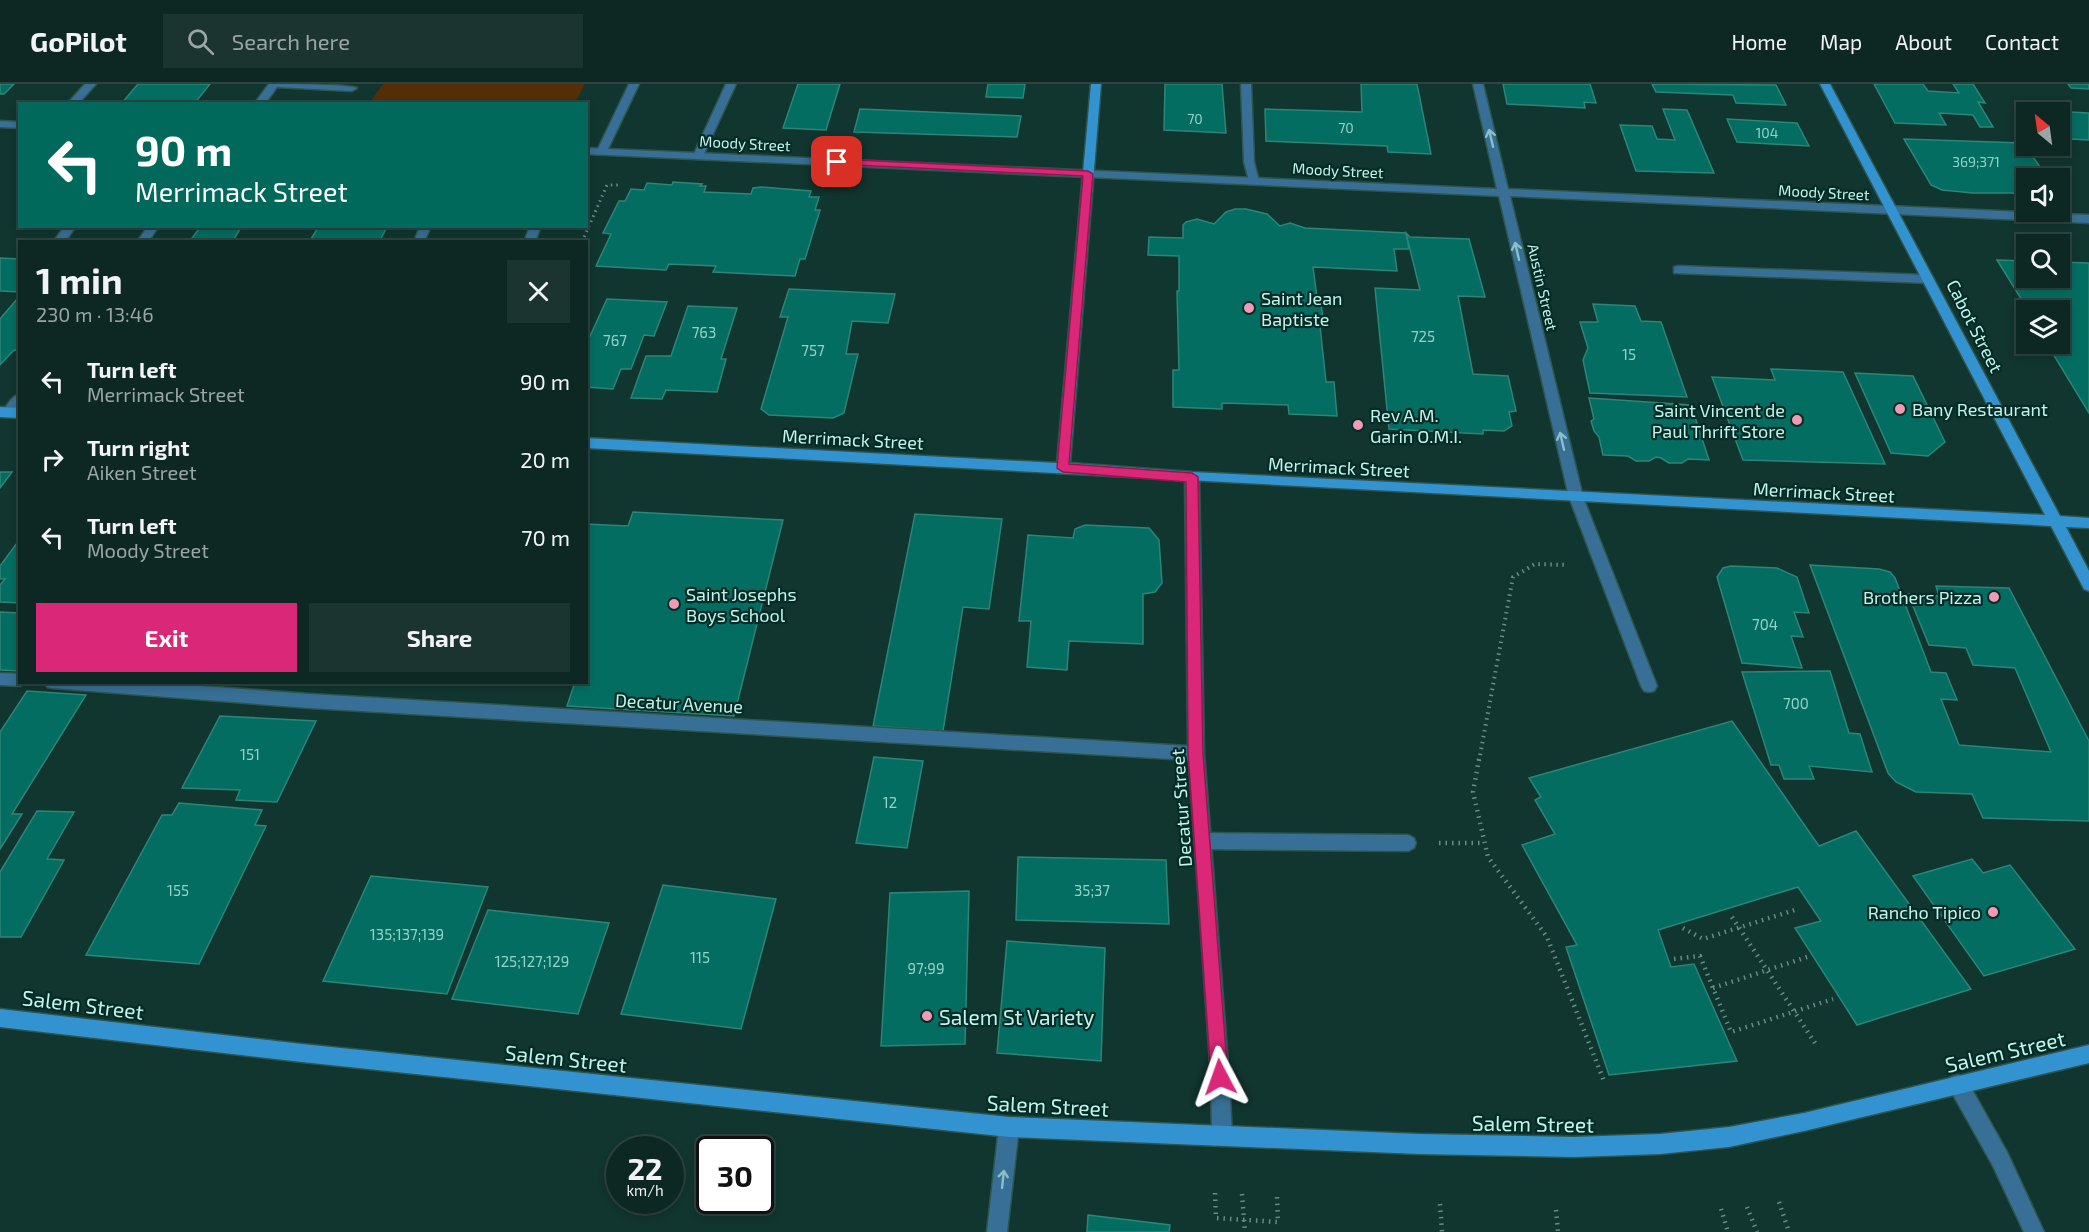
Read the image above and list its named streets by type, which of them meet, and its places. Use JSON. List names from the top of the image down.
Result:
{
  "streets": {
    "main road": ["Cabot Street", "Merrimack Street", "Salem Street"],
    "street": [
      "Moody Street",
      "Austin Street",
      "Decatur Avenue",
      "Decatur Street"
    ]
  },
  "crossings": [
    ["Moody Street", "Austin Street"],
    ["Moody Street", "Cabot Street"],
    ["Austin Street", "Merrimack Street"],
    ["Cabot Street", "Merrimack Street"],
    ["Merrimack Street", "Decatur Street"],
    ["Decatur Avenue", "Decatur Street"],
    ["Decatur Street", "Salem Street"]
  ],
  "one_way": ["Austin Street"],
  "places": [
    "Saint Jean Baptiste",
    "Bany Restaurant",
    "Saint Vincent de Paul Thrift Store",
    "Rev A.M. Garin O.M.I.",
    "Brothers Pizza",
    "Saint Josephs Boys School",
    "Rancho Tipico",
    "Salem St Variety"
  ],
  "house_numbers": [
    "70",
    "70",
    "104",
    "369;371",
    "763",
    "725",
    "767",
    "757",
    "15",
    "704",
    "700",
    "151",
    "12",
    "155",
    "35;37",
    "135;137;139",
    "115",
    "125;127;129",
    "97;99"
  ],
  "north": "top left",
  "page": {
    "header": "GoPilot",
    "search": "Search here",
    "nav": [
      "Home",
      "Map",
      "About",
      "Contact"
    ],
    "turn": ["90 m", "Merrimack Street"],
    "heading": ["1 min", "230 m · 13:46"],
    "list": [
      {
        "name": "Turn left",
        "note": "Merrimack Street",
        "value": "90 m"
      },
      {
        "name": "Turn right",
        "note": "Aiken Street",
        "value": "20 m"
      },
      {
        "name": "Turn left",
        "note": "Moody Street",
        "value": "70 m"
      }
    ],
    "buttons": ["Exit", "Share"],
    "speed": "22 km/h",
    "limit": "30"
  }
}
